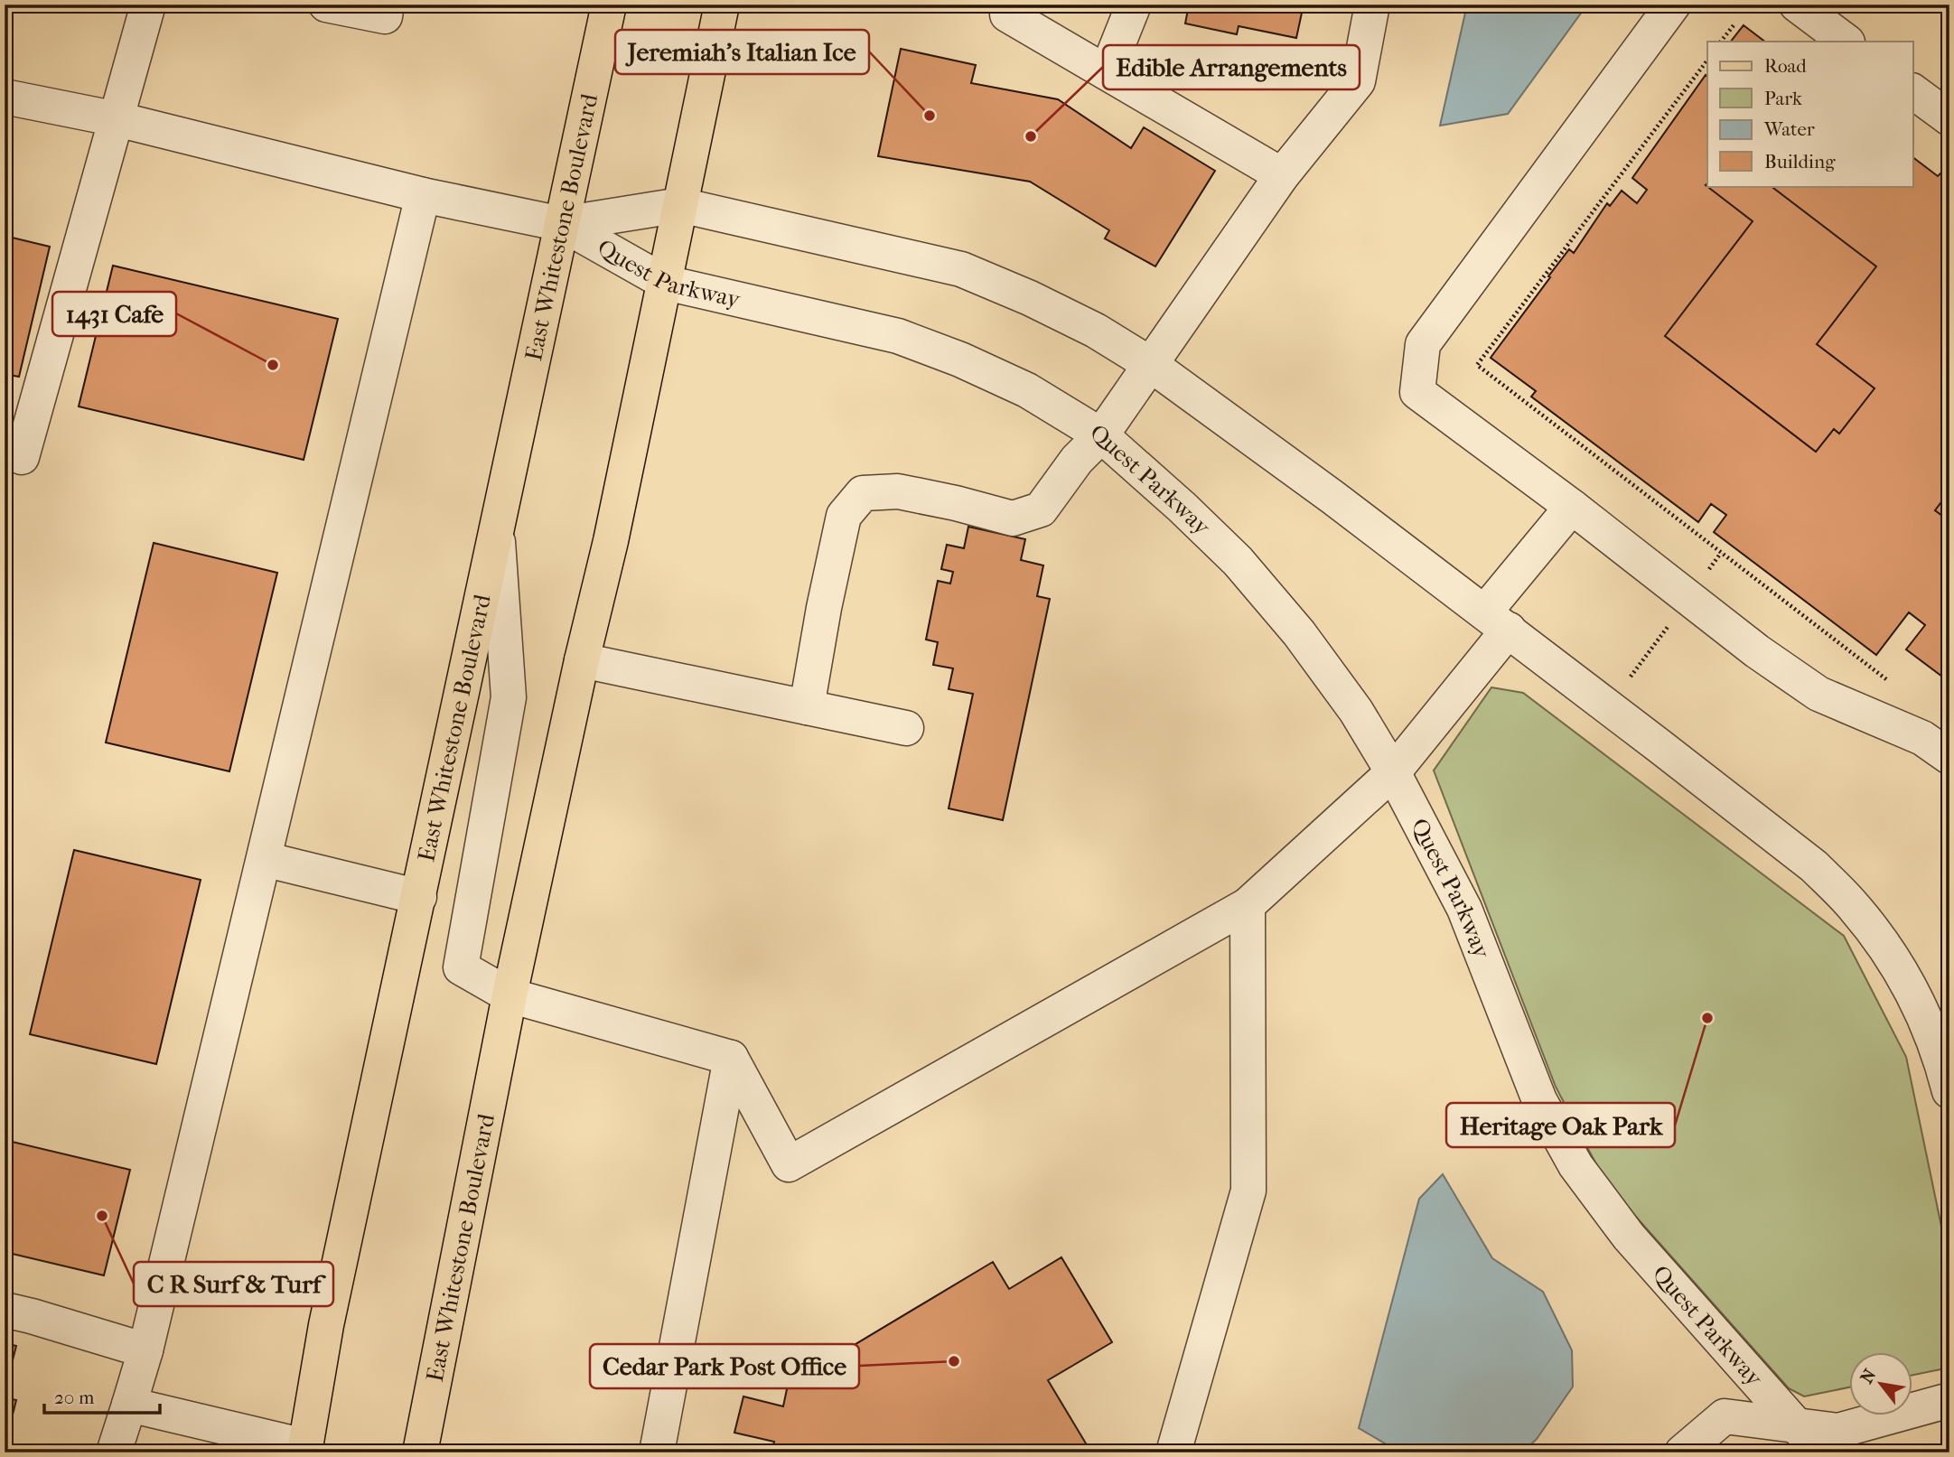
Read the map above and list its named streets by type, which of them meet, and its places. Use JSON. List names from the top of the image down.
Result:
{
  "streets": {
    "main road": ["East Whitestone Boulevard"],
    "street": ["Quest Parkway"]
  },
  "crossings": [
    ["East Whitestone Boulevard", "Quest Parkway"]
  ],
  "places": [
    "Jeremiah's Italian Ice",
    "Edible Arrangements",
    "1431 Cafe",
    "Heritage Oak Park",
    "C R Surf & Turf",
    "Cedar Park Post Office"
  ],
  "legend": [
    "Road",
    "Park",
    "Water",
    "Building"
  ],
  "scale_bar": "20 m",
  "north": "top left"
}
